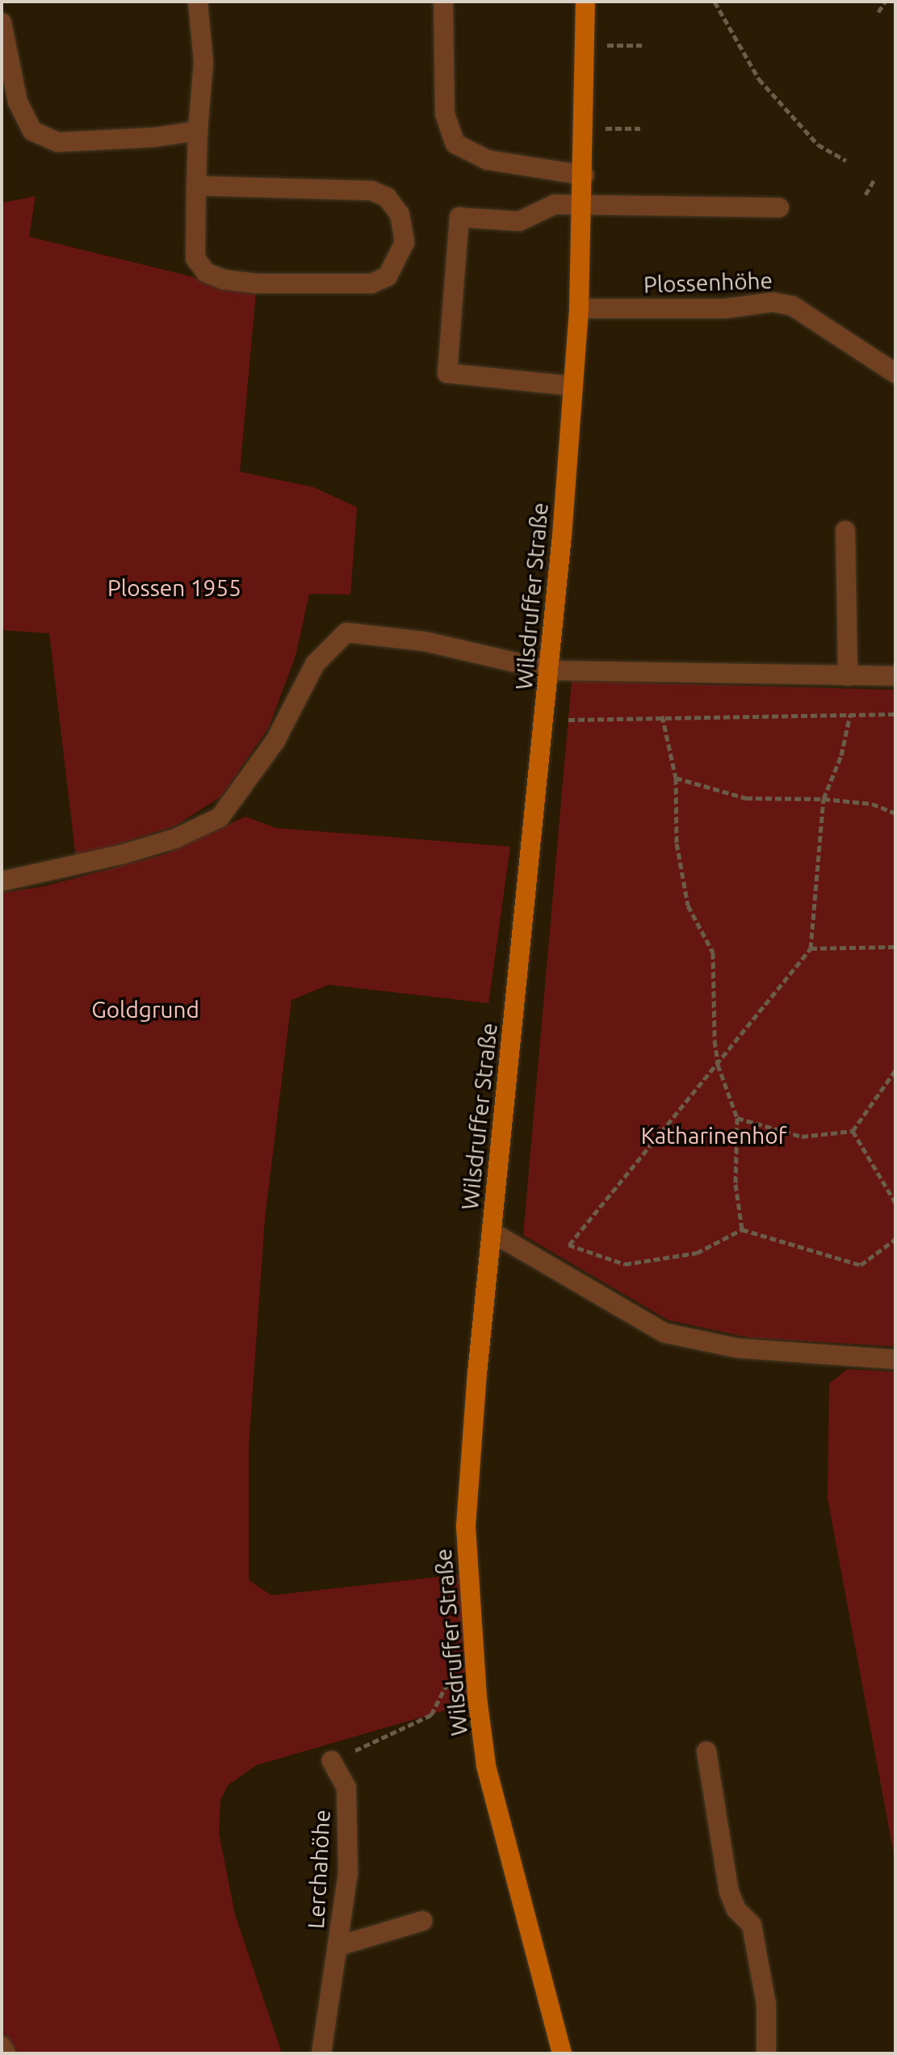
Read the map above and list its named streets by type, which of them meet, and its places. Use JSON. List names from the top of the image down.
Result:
{
  "streets": {
    "main road": ["Wilsdruffer Straße"],
    "street": ["Plossenhöhe", "Lerchahöhe"]
  },
  "crossings": [
    ["Plossenhöhe", "Wilsdruffer Straße"]
  ],
  "parks": ["Plossen 1955", "Goldgrund", "Katharinenhof"]
}
